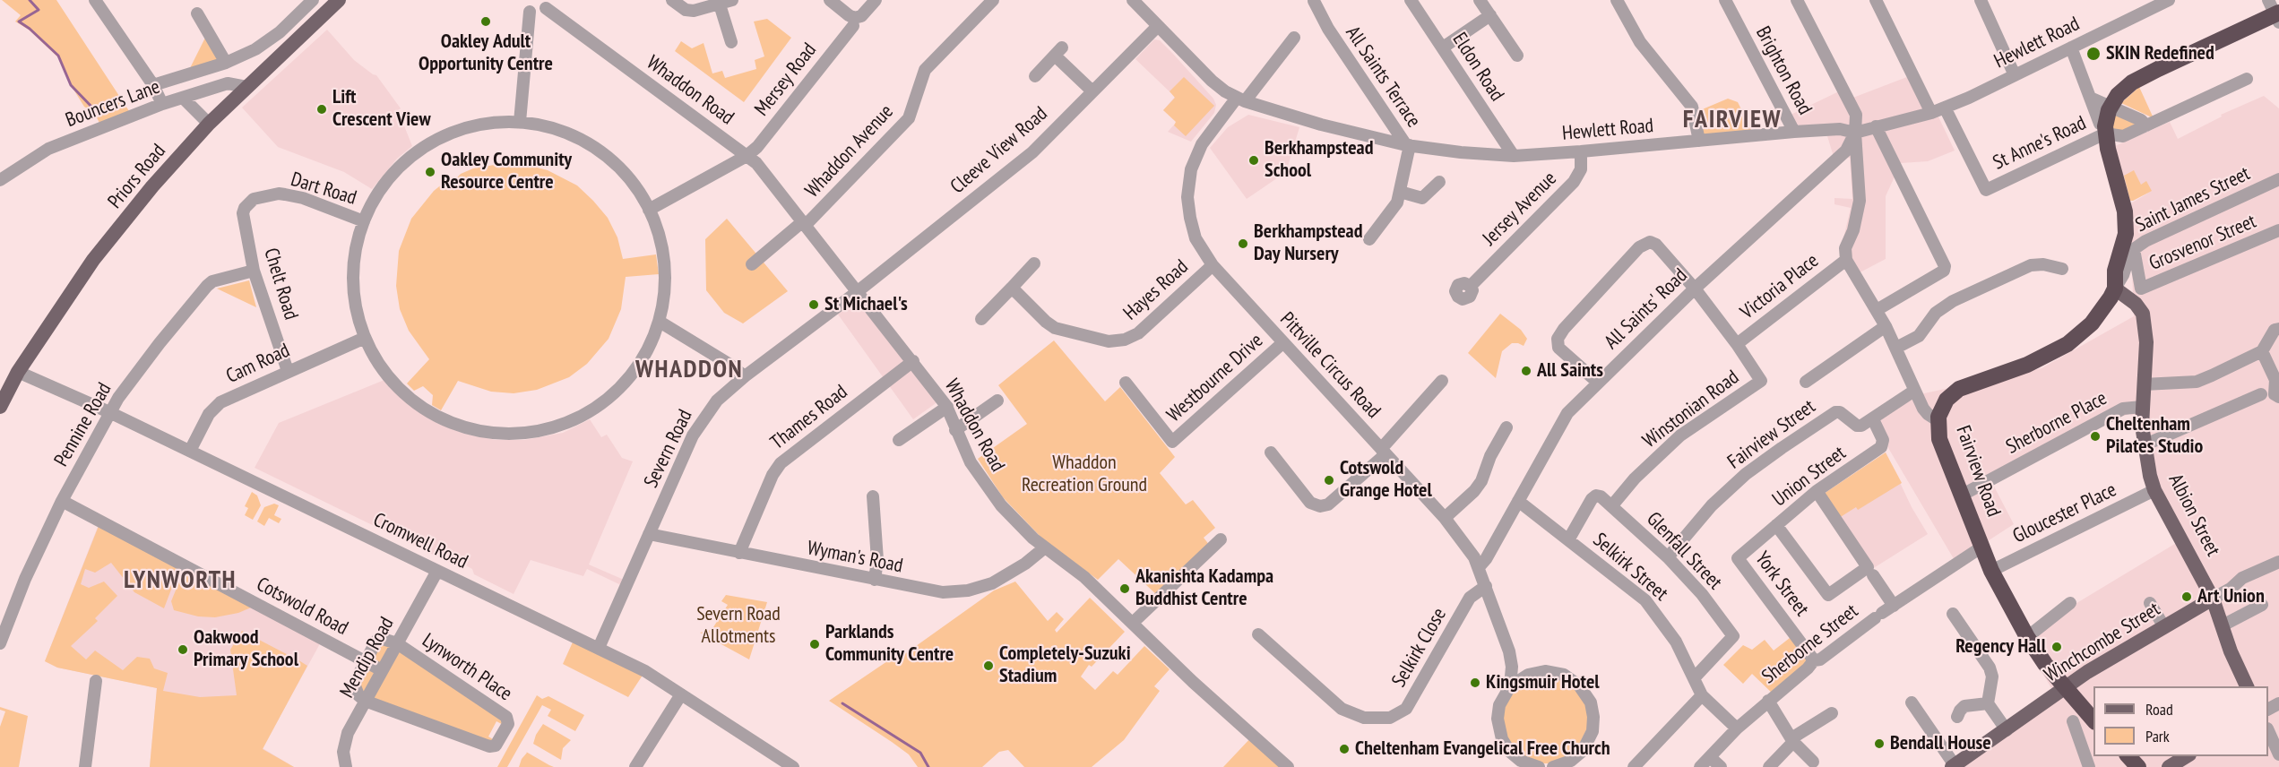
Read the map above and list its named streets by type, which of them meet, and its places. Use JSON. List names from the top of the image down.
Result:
{
  "streets": {
    "highway": ["Fairview Road"],
    "main road": ["Priors Road", "Albion Street", "Winchcombe Street"],
    "street": [
      "Hewlett Road",
      "Eldon Road",
      "Brighton Road",
      "All Saints Terrace",
      "Mersey Road",
      "Whaddon Road",
      "Bouncers Lane",
      "St Anne's Road",
      "Cleeve View Road",
      "Whaddon Avenue",
      "Dart Road",
      "Saint James Street",
      "Jersey Avenue",
      "Grosvenor Street",
      "Chelt Road",
      "Victoria Place",
      "Hayes Road",
      "All Saints' Road",
      "Cam Road",
      "Pittville Circus Road",
      "Westbourne Drive",
      "Winstonian Road",
      "Thames Road",
      "Sherborne Place",
      "Pennine Road",
      "Fairview Street",
      "Severn Road",
      "Union Street",
      "Gloucester Place",
      "Cromwell Road",
      "Glenfall Street",
      "Wyman's Road",
      "Selkirk Street",
      "York Street",
      "Cotswold Road",
      "Sherborne Street",
      "Selkirk Close",
      "Mendip Road",
      "Lynworth Place"
    ]
  },
  "crossings": [
    ["Hewlett Road", "Eldon Road"],
    ["Hewlett Road", "Brighton Road"],
    ["Hewlett Road", "All Saints Terrace"],
    ["Hewlett Road", "St Anne's Road"],
    ["Hewlett Road", "Cleeve View Road"],
    ["Hewlett Road", "Jersey Avenue"],
    ["Hewlett Road", "All Saints' Road"],
    ["Hewlett Road", "Pittville Circus Road"],
    ["Mersey Road", "Whaddon Road"],
    ["Whaddon Road", "Cleeve View Road"],
    ["Whaddon Road", "Whaddon Avenue"],
    ["Whaddon Road", "Thames Road"],
    ["Whaddon Road", "Severn Road"],
    ["Whaddon Road", "Wyman's Road"],
    ["Bouncers Lane", "Priors Road"],
    ["Cleeve View Road", "Severn Road"],
    ["Priors Road", "Cromwell Road"],
    ["Dart Road", "Chelt Road"],
    ["Saint James Street", "Grosvenor Street"],
    ["Saint James Street", "Albion Street"],
    ["Chelt Road", "Cam Road"],
    ["Chelt Road", "Pennine Road"],
    ["Victoria Place", "Winstonian Road"],
    ["Victoria Place", "Fairview Road"],
    ["Hayes Road", "Pittville Circus Road"],
    ["All Saints' Road", "Pittville Circus Road"],
    ["All Saints' Road", "Winstonian Road"],
    ["All Saints' Road", "Selkirk Street"],
    ["Cam Road", "Cromwell Road"],
    ["Pittville Circus Road", "Westbourne Drive"],
    ["Pittville Circus Road", "Selkirk Close"],
    ["Winstonian Road", "Glenfall Street"],
    ["Thames Road", "Wyman's Road"],
    ["Sherborne Place", "Fairview Road"],
    ["Sherborne Place", "Albion Street"],
    ["Pennine Road", "Cromwell Road"],
    ["Pennine Road", "Cotswold Road"],
    ["Fairview Street", "Union Street"],
    ["Fairview Street", "Glenfall Street"],
    ["Severn Road", "Cromwell Road"],
    ["Severn Road", "Wyman's Road"],
    ["Fairview Road", "Gloucester Place"],
    ["Fairview Road", "Winchcombe Street"],
    ["Fairview Road", "Sherborne Street"],
    ["Union Street", "York Street"],
    ["Gloucester Place", "Albion Street"],
    ["Albion Street", "Winchcombe Street"],
    ["Cromwell Road", "Mendip Road"],
    ["Glenfall Street", "Selkirk Street"],
    ["Selkirk Street", "Sherborne Street"],
    ["York Street", "Sherborne Street"],
    ["Cotswold Road", "Mendip Road"],
    ["Mendip Road", "Lynworth Place"]
  ],
  "districts": ["FAIRVIEW", "WHADDON", "LYNWORTH"],
  "parks": ["Whaddon Recreation Ground", "Severn Road Allotments"],
  "places": [
    "Oakley Adult Opportunity Centre",
    "SKIN Redefined",
    "Lift Crescent View",
    "Berkhampstead School",
    "Oakley Community Resource Centre",
    "Berkhampstead Day Nursery",
    "St Michael's",
    "All Saints",
    "Cheltenham Pilates Studio",
    "Cotswold Grange Hotel",
    "Akanishta Kadampa Buddhist Centre",
    "Art Union",
    "Parklands Community Centre",
    "Regency Hall",
    "Oakwood Primary School",
    "Completely-Suzuki Stadium",
    "Kingsmuir Hotel",
    "Bendall House",
    "Cheltenham Evangelical Free Church"
  ],
  "legend": ["Road", "Park"]
}
